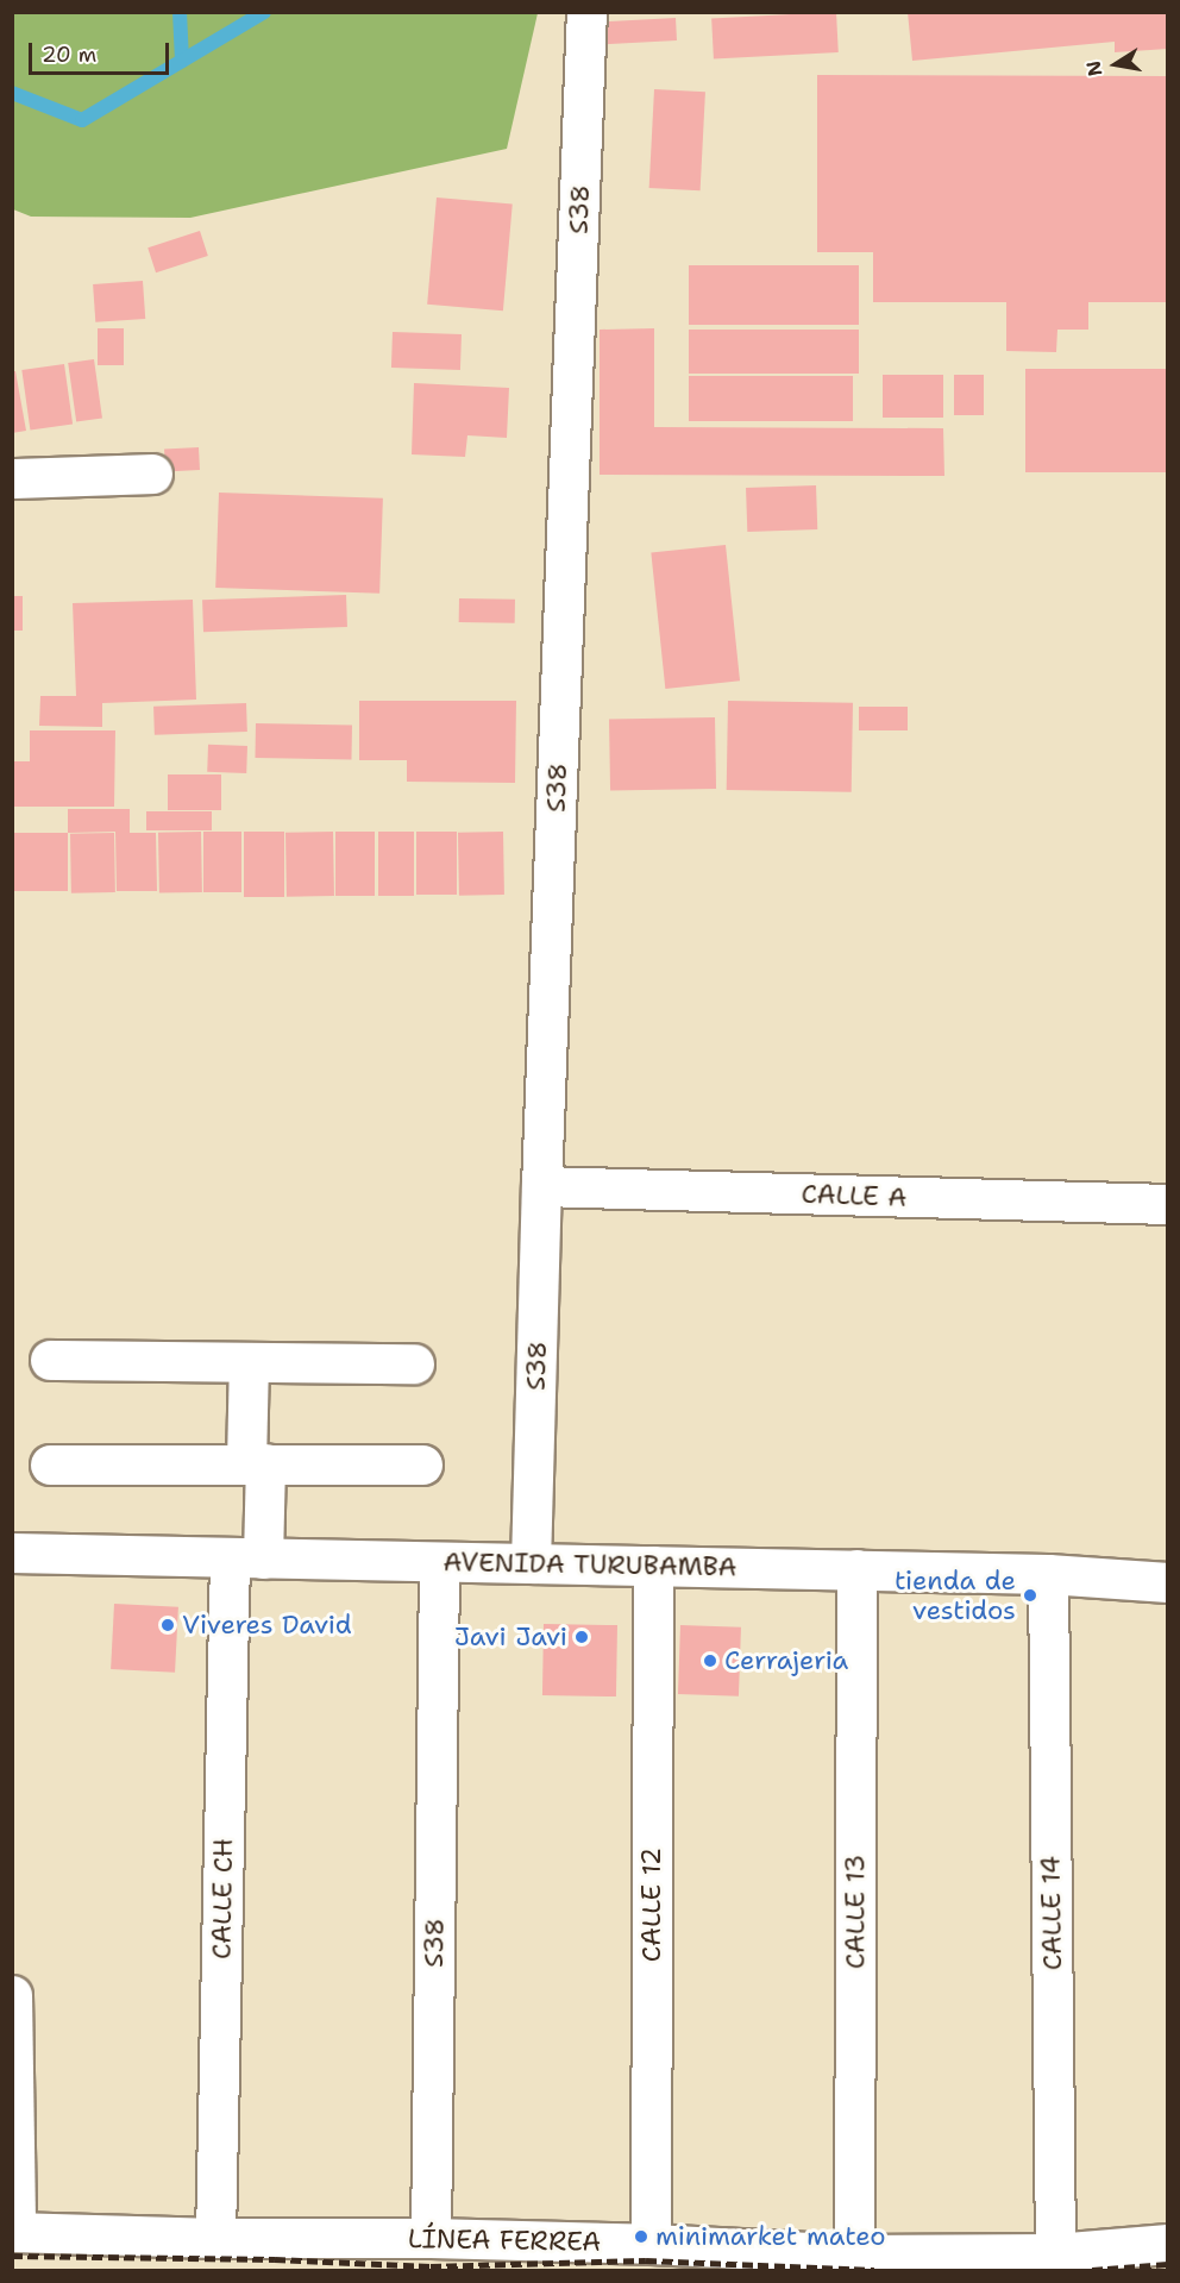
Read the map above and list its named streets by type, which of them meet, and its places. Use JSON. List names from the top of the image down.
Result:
{
  "streets": {
    "street": [
      "S38",
      "CALLE A",
      "AVENIDA TURUBAMBA",
      "CALLE CH",
      "CALLE 12",
      "CALLE 13",
      "CALLE 14",
      "LÍNEA FERREA"
    ]
  },
  "crossings": [
    ["S38", "CALLE A"],
    ["S38", "AVENIDA TURUBAMBA"],
    ["S38", "LÍNEA FERREA"],
    ["AVENIDA TURUBAMBA", "CALLE CH"],
    ["AVENIDA TURUBAMBA", "CALLE 12"],
    ["AVENIDA TURUBAMBA", "CALLE 13"],
    ["AVENIDA TURUBAMBA", "CALLE 14"],
    ["CALLE CH", "LÍNEA FERREA"],
    ["CALLE 12", "LÍNEA FERREA"],
    ["CALLE 13", "LÍNEA FERREA"],
    ["CALLE 14", "LÍNEA FERREA"]
  ],
  "places": [
    "tienda de vestidos",
    "Viveres David",
    "Javi Javi",
    "Cerrajeria",
    "minimarket mateo"
  ],
  "scale_bar": "20 m",
  "north": "left"
}
